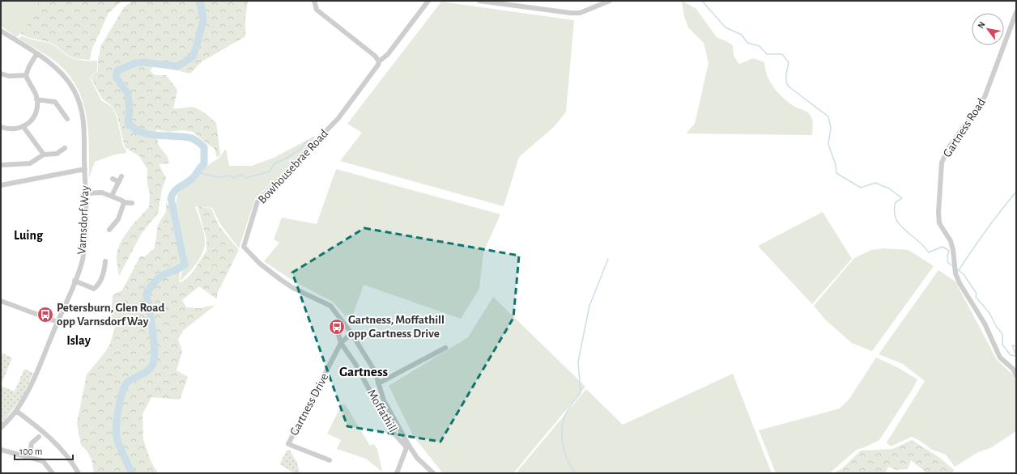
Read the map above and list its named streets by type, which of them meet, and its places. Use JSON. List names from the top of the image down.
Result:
{
  "streets": {
    "street": [
      "Gartness Road",
      "Bowhousebrae Road",
      "Varnsdorf Way",
      "Gartness Drive",
      "Moffathill"
    ]
  },
  "crossings": [
    ["Bowhousebrae Road", "Gartness Drive"],
    ["Bowhousebrae Road", "Moffathill"],
    ["Gartness Drive", "Moffathill"]
  ],
  "districts": ["Luing", "Islay", "Gartness"],
  "places": {
    "bus stop": ["Petersburn, Glen Road opp Varnsdorf Way", "Gartness, Moffathill opp Gartness Drive"]
  },
  "scale_bar": "100 m",
  "north": "top left"
}
